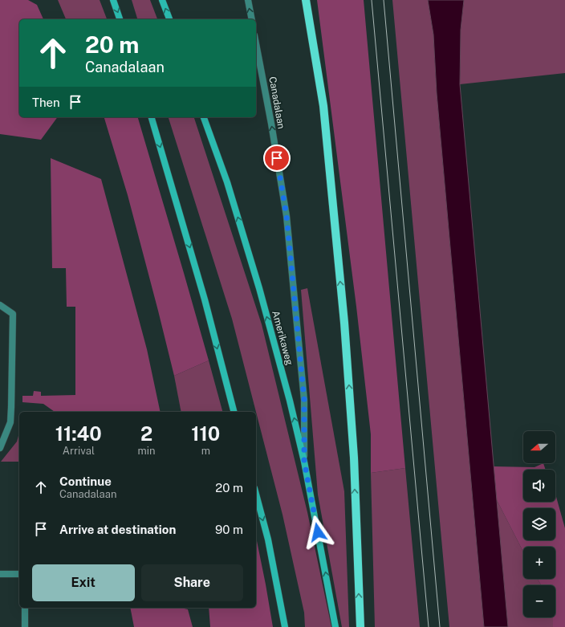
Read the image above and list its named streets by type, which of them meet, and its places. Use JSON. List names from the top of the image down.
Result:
{
  "streets": {
    "main road": ["Amerikaweg"],
    "street": ["Canadalaan"]
  },
  "crossings": [
    ["Canadalaan", "Amerikaweg"]
  ],
  "one_way": ["Canadalaan"],
  "north": "left",
  "page": {
    "turn": ["20 m", "Canadalaan"],
    "then": "Then",
    "eta": [
      "11:40",
      "Arrival",
      "2",
      "min",
      "110",
      "m"
    ],
    "map_buttons": ["+", "−"],
    "list": [
      {
        "name": "Continue",
        "note": "Canadalaan",
        "value": "20 m"
      },
      {
        "name": "Arrive at destination",
        "value": "90 m"
      }
    ],
    "buttons": ["Exit", "Share"]
  }
}
